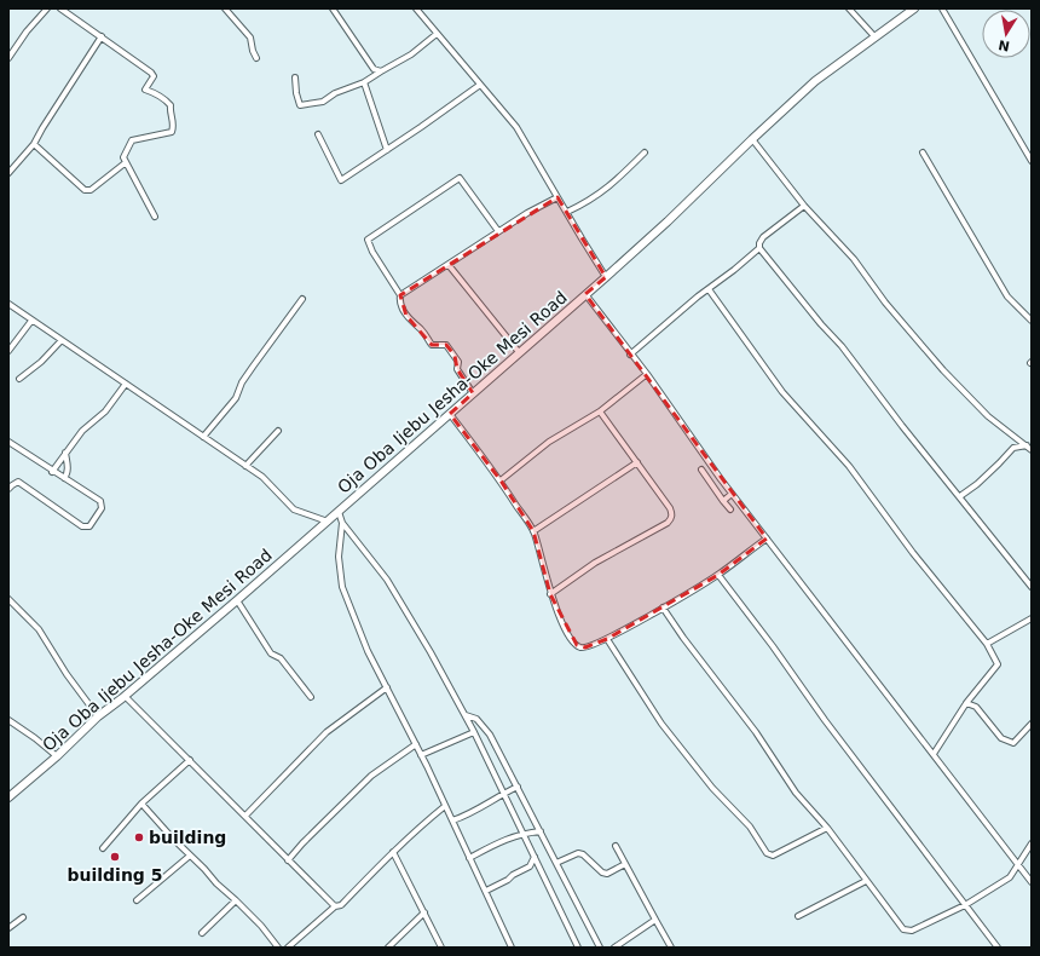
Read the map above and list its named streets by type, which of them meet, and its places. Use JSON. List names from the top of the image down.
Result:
{
  "streets": {
    "main road": ["Oja Oba Ijebu Jesha-Oke Mesi Road"]
  },
  "places": ["building", "building 5"],
  "north": "bottom"
}
